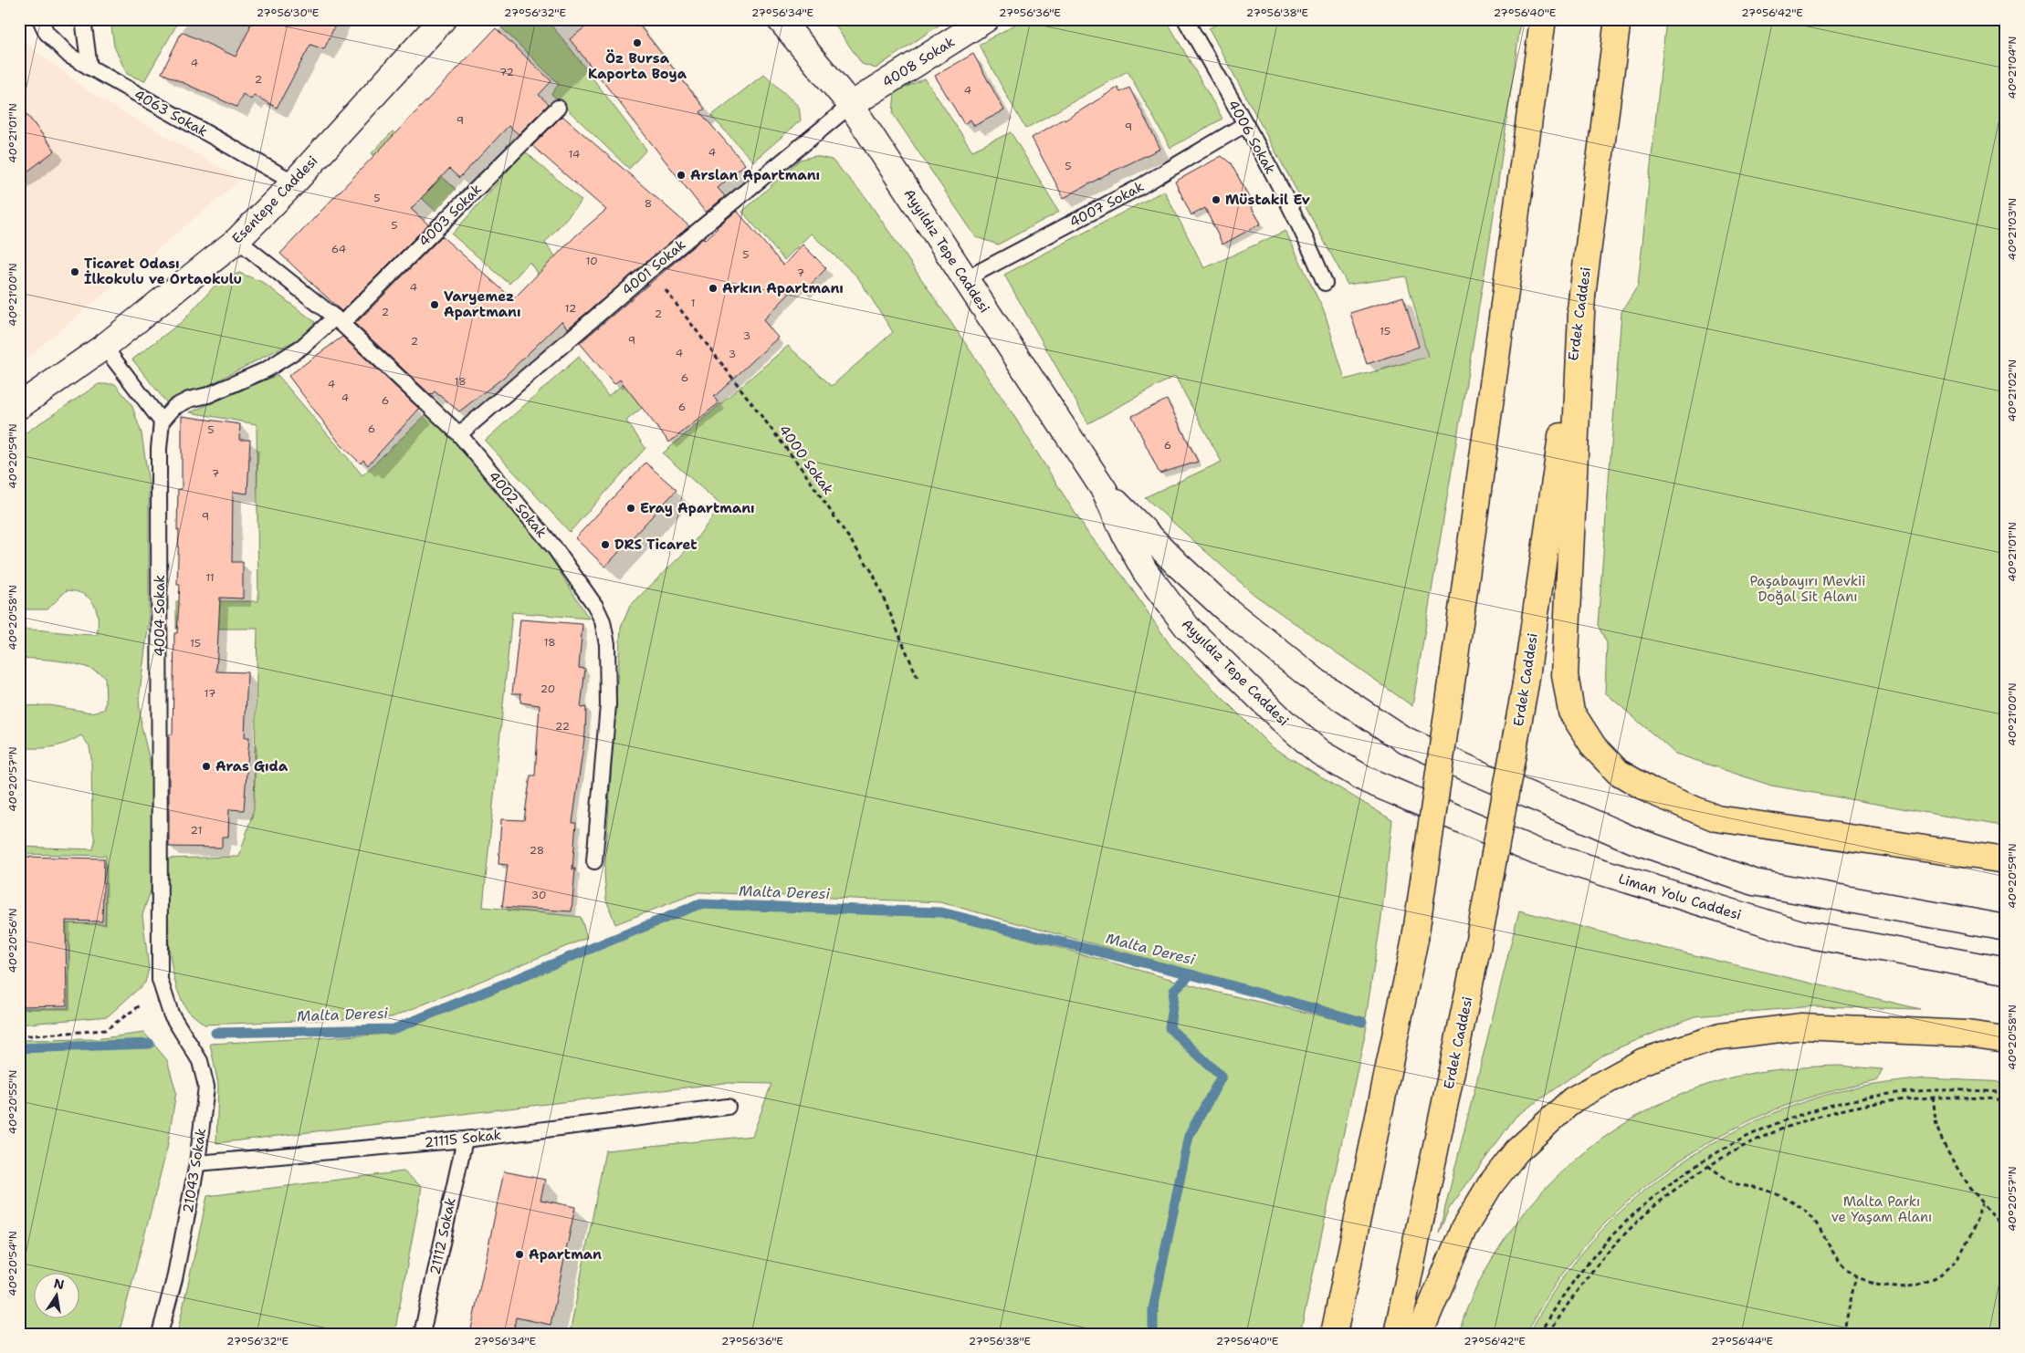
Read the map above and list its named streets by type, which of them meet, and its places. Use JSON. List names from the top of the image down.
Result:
{
  "streets": {
    "highway": ["Erdek Caddesi"],
    "main road": [
      "4008 Sokak",
      "Esentepe Caddesi",
      "Ayyıldız Tepe Caddesi",
      "Liman Yolu Caddesi"
    ],
    "lane": [
      "4063 Sokak",
      "4006 Sokak",
      "4007 Sokak",
      "4003 Sokak",
      "4001 Sokak",
      "4002 Sokak",
      "4004 Sokak",
      "21115 Sokak",
      "21043 Sokak",
      "21112 Sokak"
    ],
    "path": ["4000 Sokak"]
  },
  "crossings": [
    ["4008 Sokak", "Ayyıldız Tepe Caddesi"],
    ["4008 Sokak", "4001 Sokak"],
    ["4063 Sokak", "Esentepe Caddesi"],
    ["4006 Sokak", "4007 Sokak"],
    ["Esentepe Caddesi", "4002 Sokak"],
    ["4007 Sokak", "Ayyıldız Tepe Caddesi"],
    ["4003 Sokak", "4002 Sokak"],
    ["Ayyıldız Tepe Caddesi", "4001 Sokak"],
    ["Ayyıldız Tepe Caddesi", "Liman Yolu Caddesi"],
    ["4001 Sokak", "4000 Sokak"],
    ["4001 Sokak", "4002 Sokak"],
    ["4004 Sokak", "21043 Sokak"],
    ["21115 Sokak", "21043 Sokak"],
    ["21115 Sokak", "21112 Sokak"]
  ],
  "water": ["Malta Deresi"],
  "parks": ["Paşabayırı Mevkii Doğal Sit Alanı", "Malta Parkı ve Yaşam Alanı"],
  "places": [
    "Öz Bursa Kaporta Boya",
    "Arslan Apartmanı",
    "Müstakil Ev",
    "Ticaret Odası İlkokulu ve Ortaokulu",
    "Arkın Apartmanı",
    "Varyemez Apartmanı",
    "Eray Apartmanı",
    "DRS Ticaret",
    "Aras Gıda",
    "Apartman"
  ],
  "house_numbers": [
    "4",
    "72",
    "2",
    "4",
    "9",
    "9",
    "4",
    "14",
    "5",
    "5",
    "8",
    "5",
    "64",
    "5",
    "10",
    "7",
    "4",
    "1",
    "12",
    "2",
    "2",
    "15",
    "3",
    "9",
    "2",
    "4",
    "3",
    "6",
    "18",
    "4",
    "4",
    "6",
    "6",
    "6",
    "5",
    "6",
    "7",
    "9",
    "11",
    "18",
    "15",
    "20",
    "17",
    "22",
    "21",
    "28",
    "30"
  ],
  "north": "top",
  "coordinates": [
    "27°56'30\"E",
    "27°56'32\"E",
    "27°56'34\"E",
    "27°56'36\"E",
    "27°56'38\"E",
    "27°56'40\"E",
    "27°56'42\"E",
    "40°21'04\"N",
    "40°21'01\"N",
    "40°21'03\"N",
    "40°21'00\"N",
    "40°21'02\"N",
    "40°20'59\"N",
    "40°20'58\"N",
    "40°20'57\"N",
    "40°20'56\"N",
    "40°20'55\"N",
    "40°20'54\"N",
    "27°56'44\"E"
  ]
}
